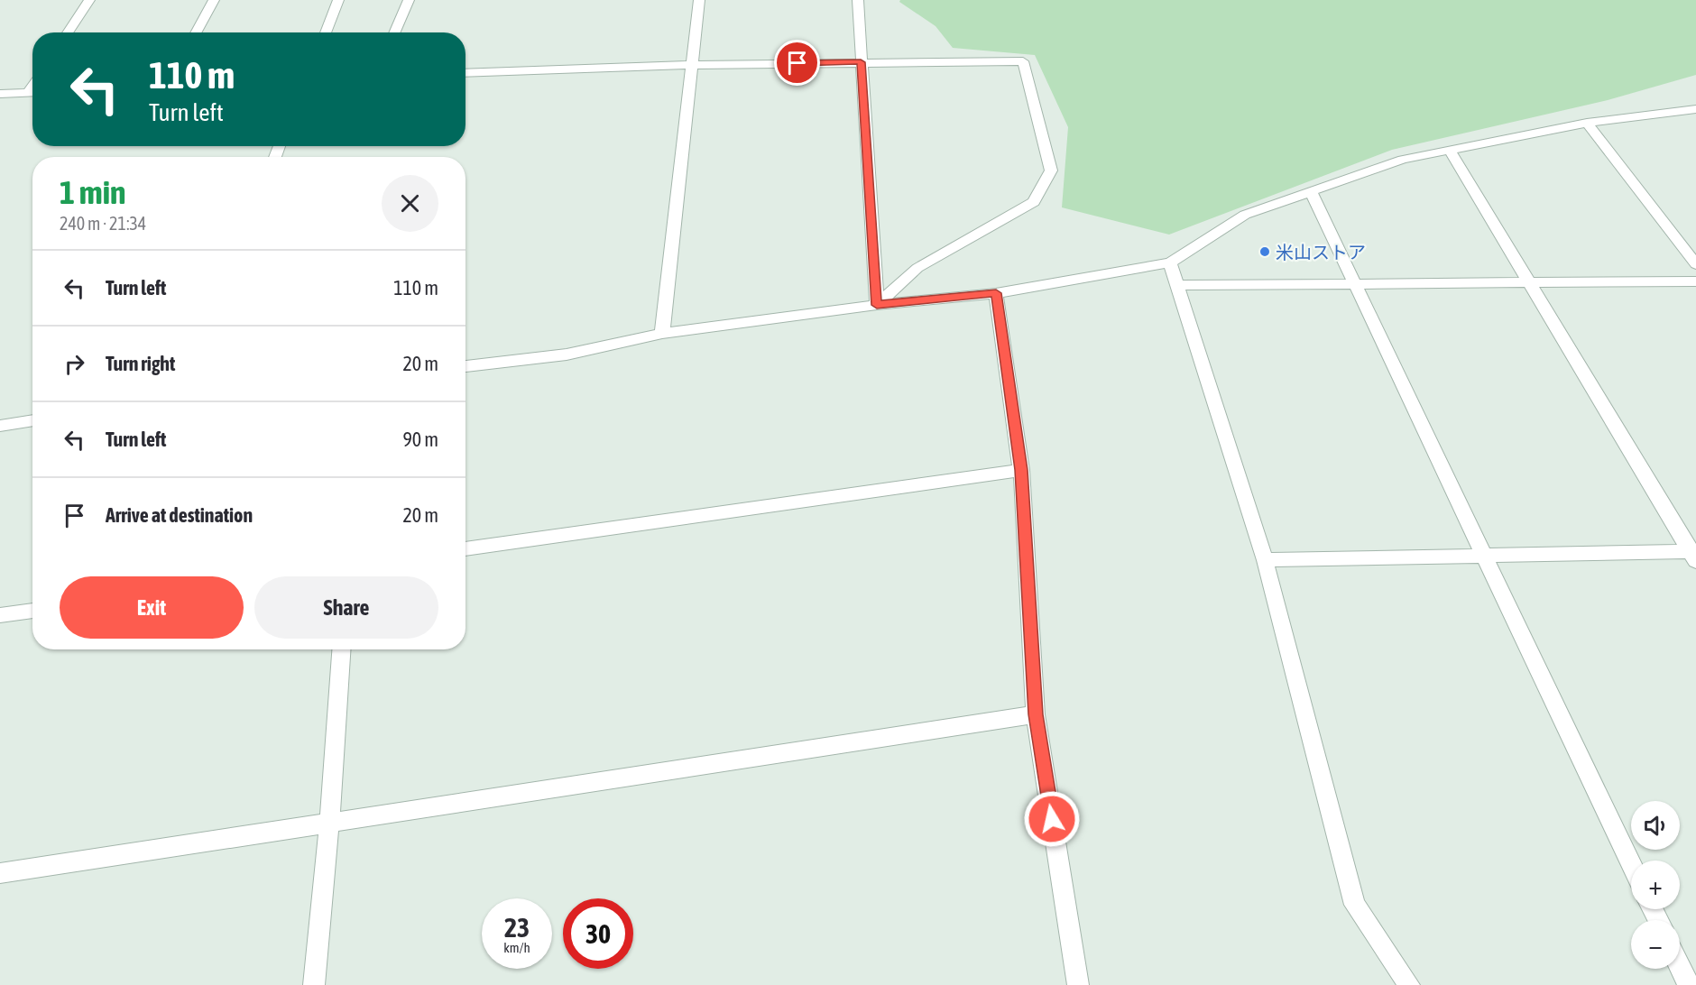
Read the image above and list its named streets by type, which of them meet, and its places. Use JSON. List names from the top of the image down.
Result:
{
  "places": ["米山ストア"],
  "page": {
    "turn": ["110 m", "Turn left"],
    "heading": ["1 min", "240 m · 21:34"],
    "list": [
      {
        "name": "Turn left",
        "value": "110 m"
      },
      {
        "name": "Turn right",
        "value": "20 m"
      },
      {
        "name": "Turn left",
        "value": "90 m"
      },
      {
        "name": "Arrive at destination",
        "value": "20 m"
      }
    ],
    "buttons": ["Exit", "Share"],
    "map_buttons": ["+", "−"],
    "speed": "23 km/h",
    "limit": "30"
  }
}
